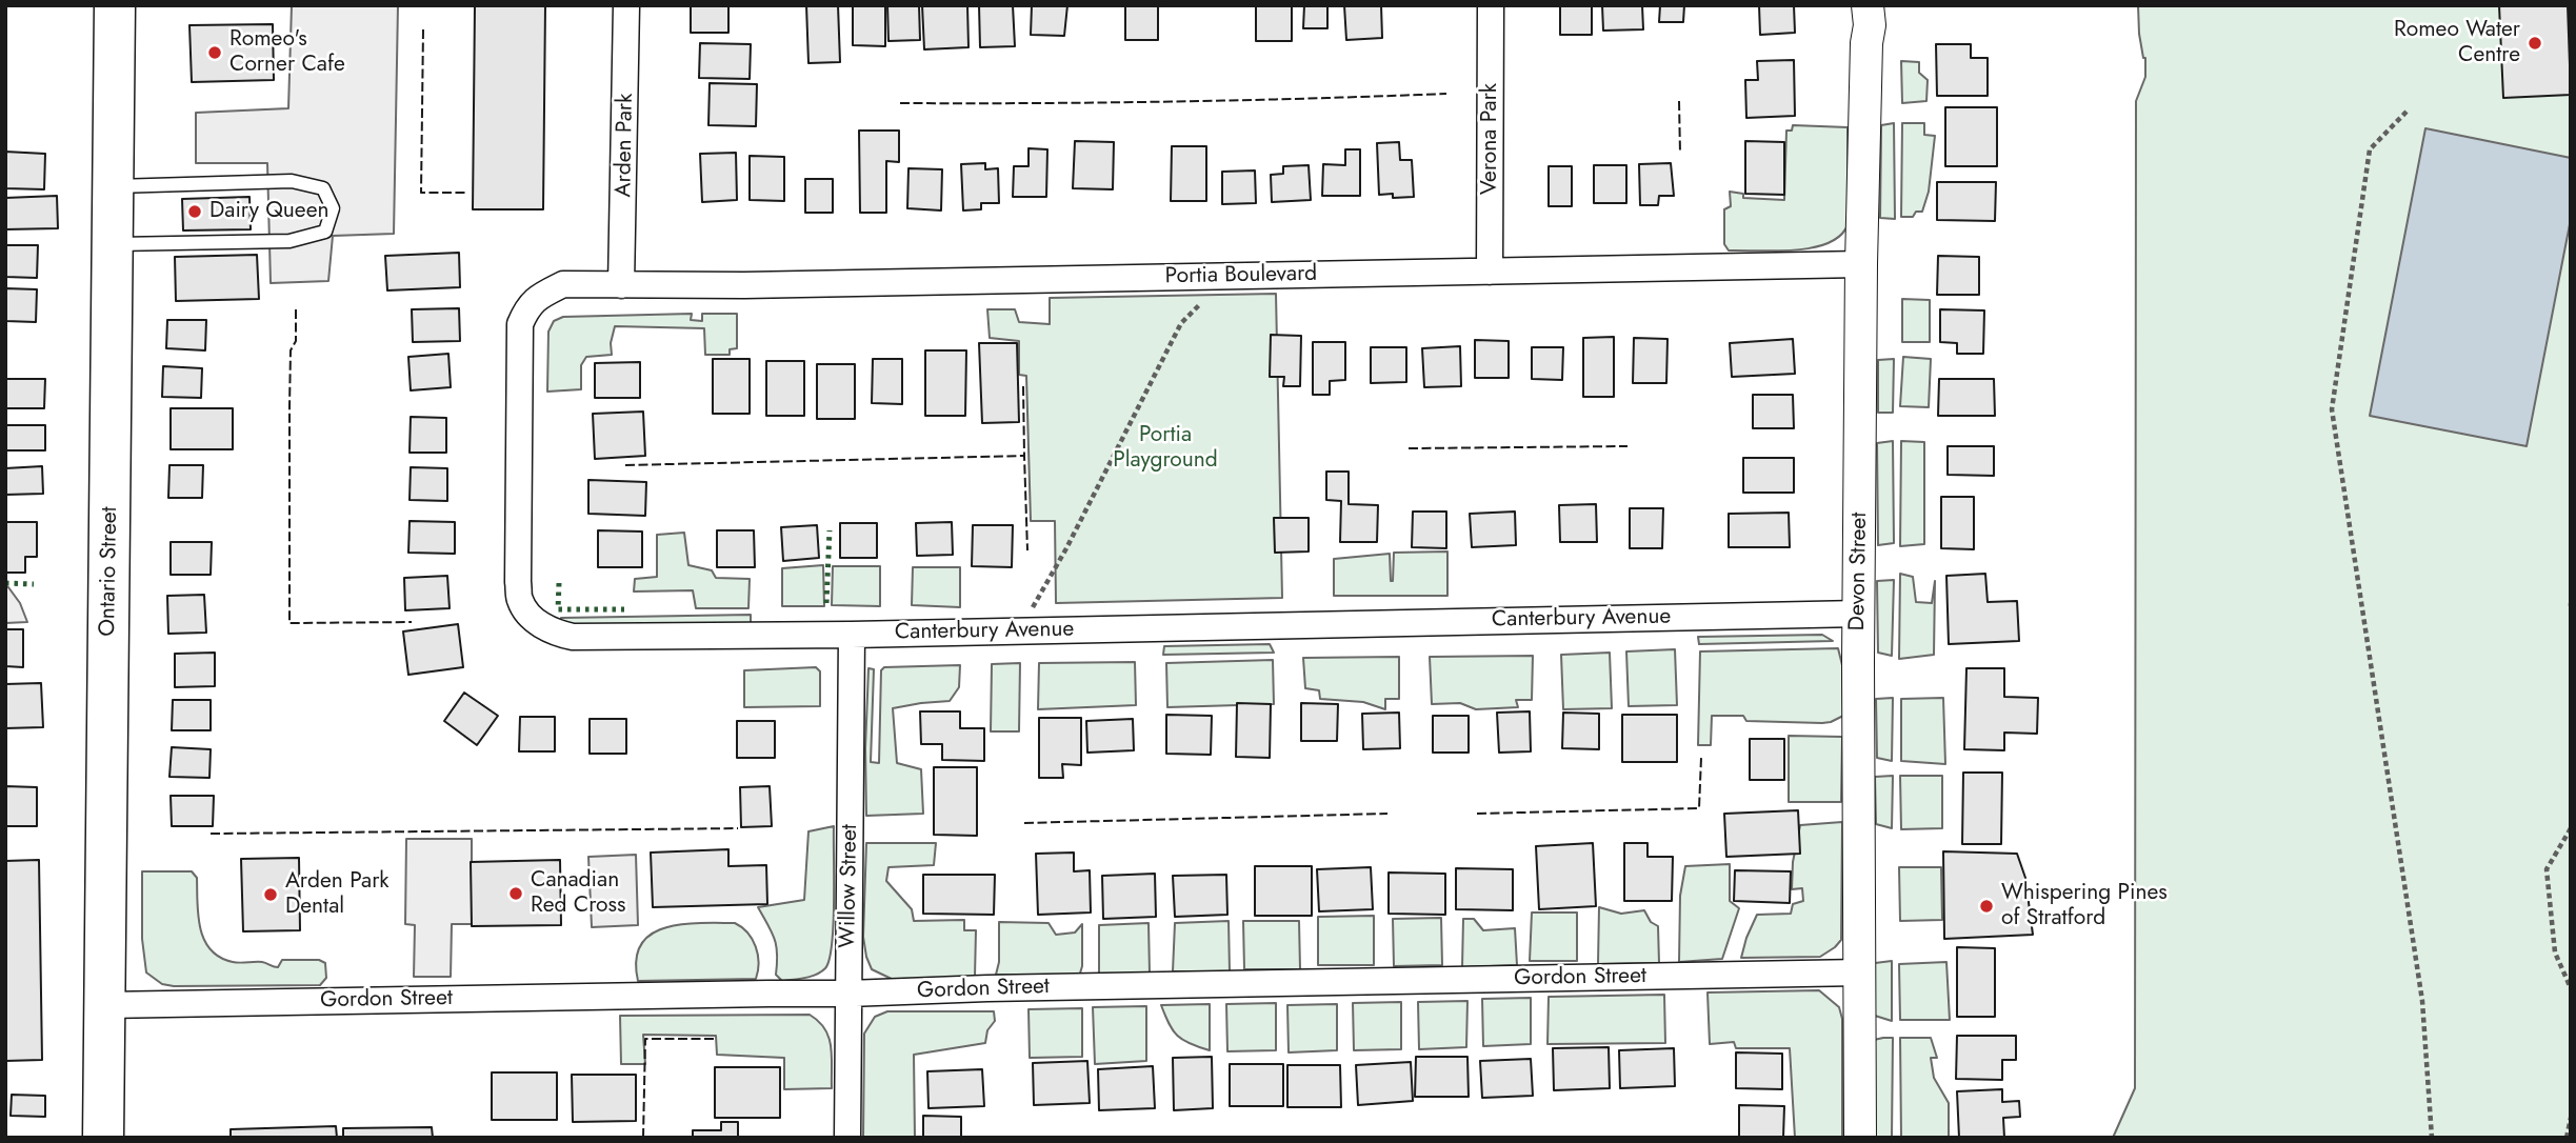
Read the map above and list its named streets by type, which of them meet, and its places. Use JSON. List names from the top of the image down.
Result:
{
  "streets": {
    "main road": ["Ontario Street"],
    "street": [
      "Verona Park",
      "Arden Park",
      "Portia Boulevard",
      "Devon Street",
      "Canterbury Avenue",
      "Willow Street",
      "Gordon Street"
    ]
  },
  "crossings": [
    ["Verona Park", "Portia Boulevard"],
    ["Arden Park", "Portia Boulevard"],
    ["Arden Park", "Canterbury Avenue"],
    ["Portia Boulevard", "Devon Street"],
    ["Portia Boulevard", "Canterbury Avenue"],
    ["Ontario Street", "Gordon Street"],
    ["Devon Street", "Canterbury Avenue"],
    ["Devon Street", "Gordon Street"],
    ["Canterbury Avenue", "Willow Street"],
    ["Willow Street", "Gordon Street"]
  ],
  "parks": ["Portia Playground"],
  "places": [
    "Romeo Water Centre",
    "Romeo's Corner Cafe",
    "Dairy Queen",
    "Canadian Red Cross",
    "Arden Park Dental",
    "Whispering Pines of Stratford"
  ]
}
